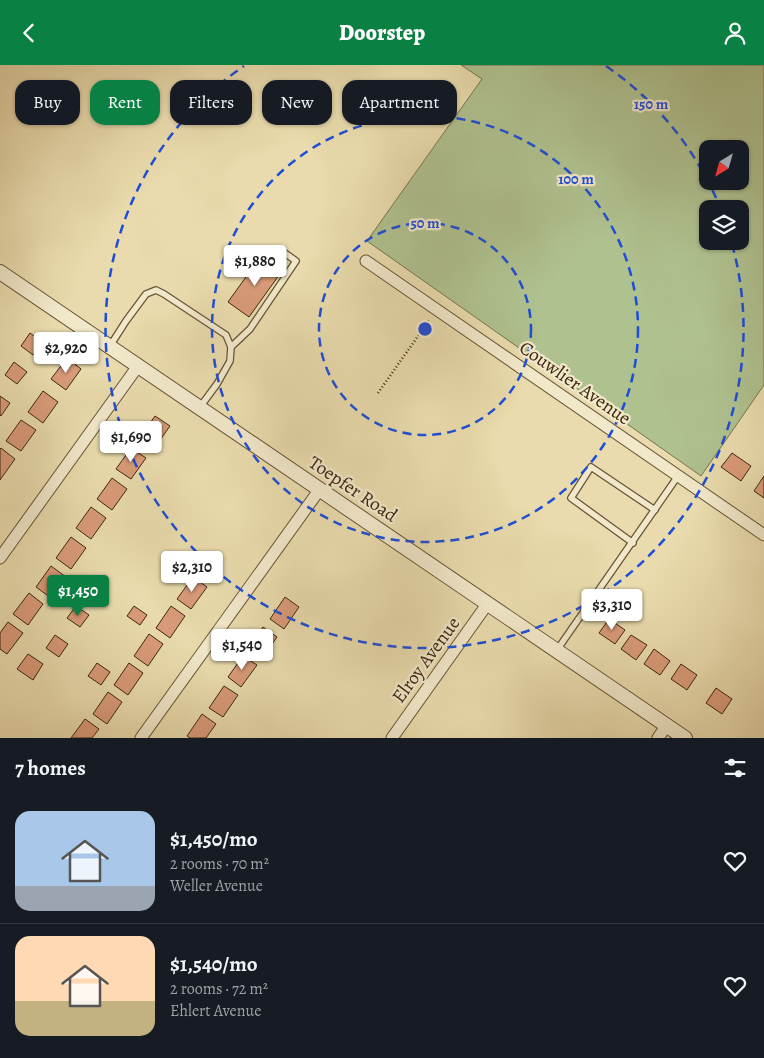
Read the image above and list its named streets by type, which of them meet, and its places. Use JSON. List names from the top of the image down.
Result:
{
  "streets": {
    "street": ["Couwlier Avenue", "Toepfer Road", "Elroy Avenue"]
  },
  "crossings": [
    ["Toepfer Road", "Elroy Avenue"]
  ],
  "north": "bottom left",
  "page": {
    "header": "Doorstep",
    "chip": [
      "Buy",
      "Rent",
      "Filters",
      "New",
      "Apartment"
    ],
    "price": [
      "$1,880",
      "$2,920",
      "$1,690",
      "$2,310",
      "$1,450",
      "$3,310",
      "$1,540"
    ],
    "heading": "7 homes",
    "list": [
      {
        "name": "$1,450/mo",
        "note": "2 rooms · 70 m² · Weller Avenue"
      },
      {
        "name": "$1,540/mo",
        "note": "2 rooms · 72 m² · Ehlert Avenue"
      }
    ]
  },
  "rings": ["150 m", "100 m", "50 m"]
}
